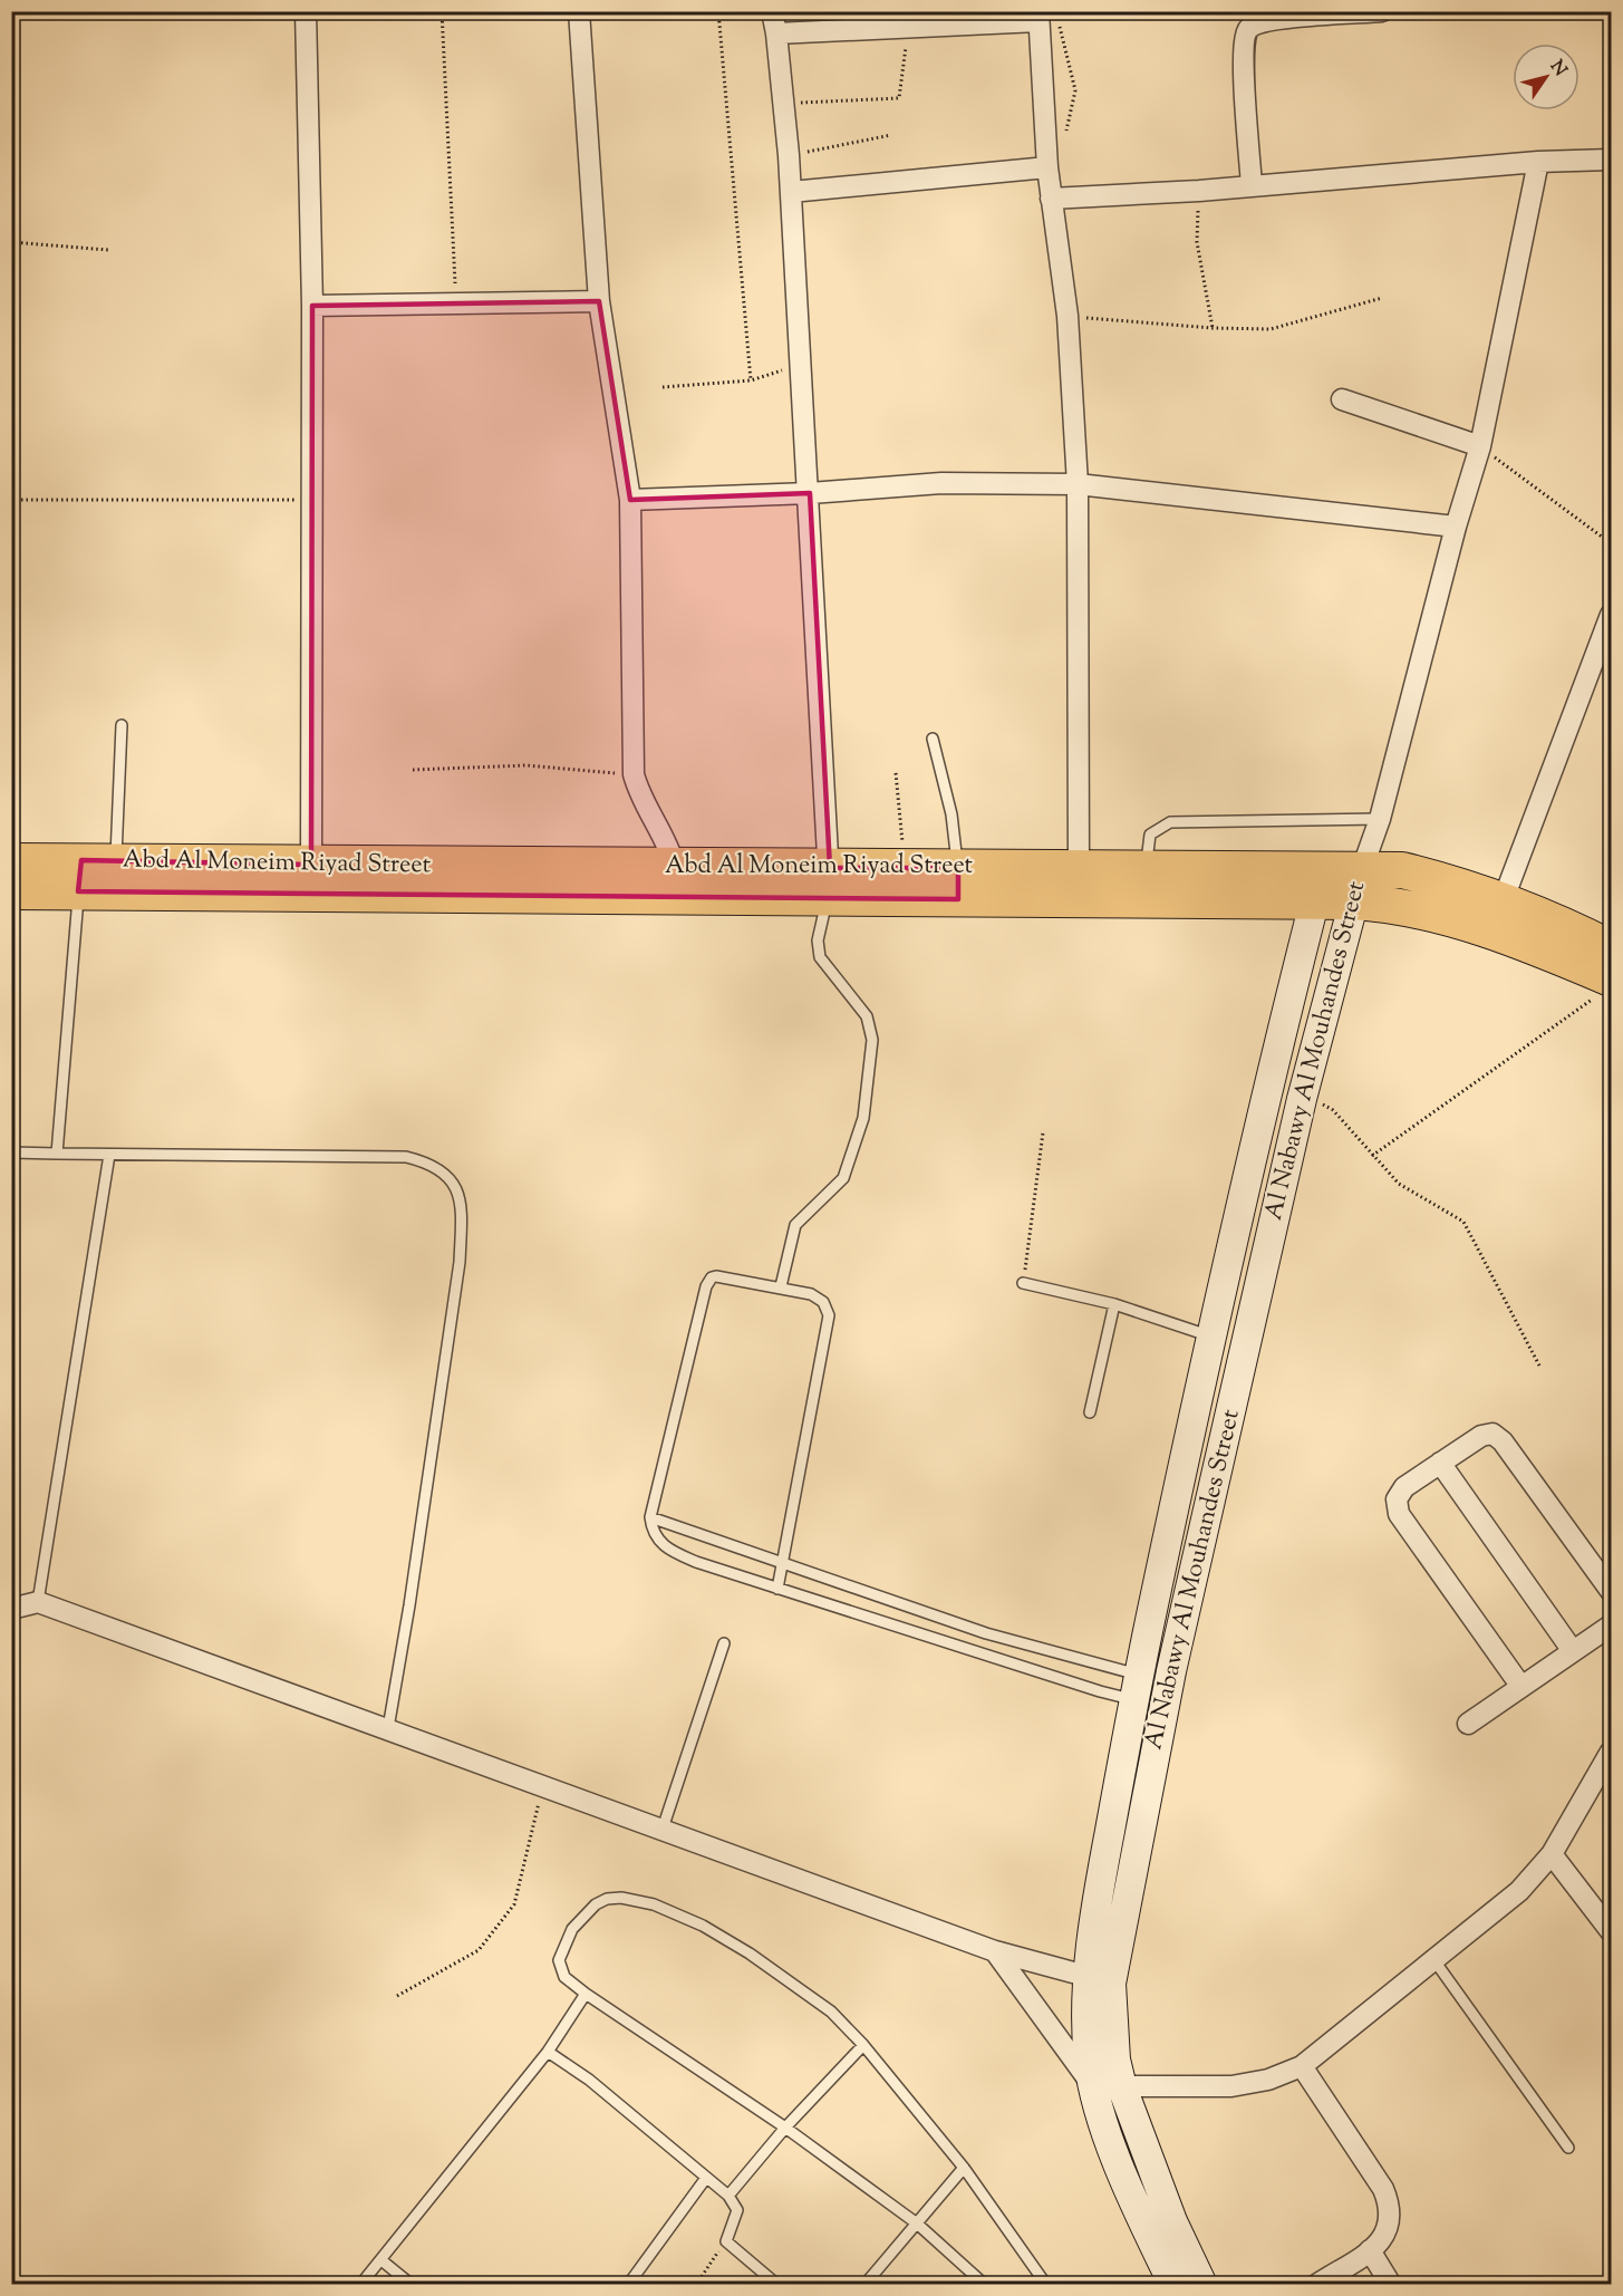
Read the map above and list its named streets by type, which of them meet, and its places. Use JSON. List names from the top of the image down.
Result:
{
  "streets": {
    "highway": ["Abd Al Moneim Riyad Street"],
    "street": ["Al Nabawy Al Mouhandes Street"]
  },
  "crossings": [
    ["Abd Al Moneim Riyad Street", "Al Nabawy Al Mouhandes Street"]
  ],
  "north": "top right"
}
